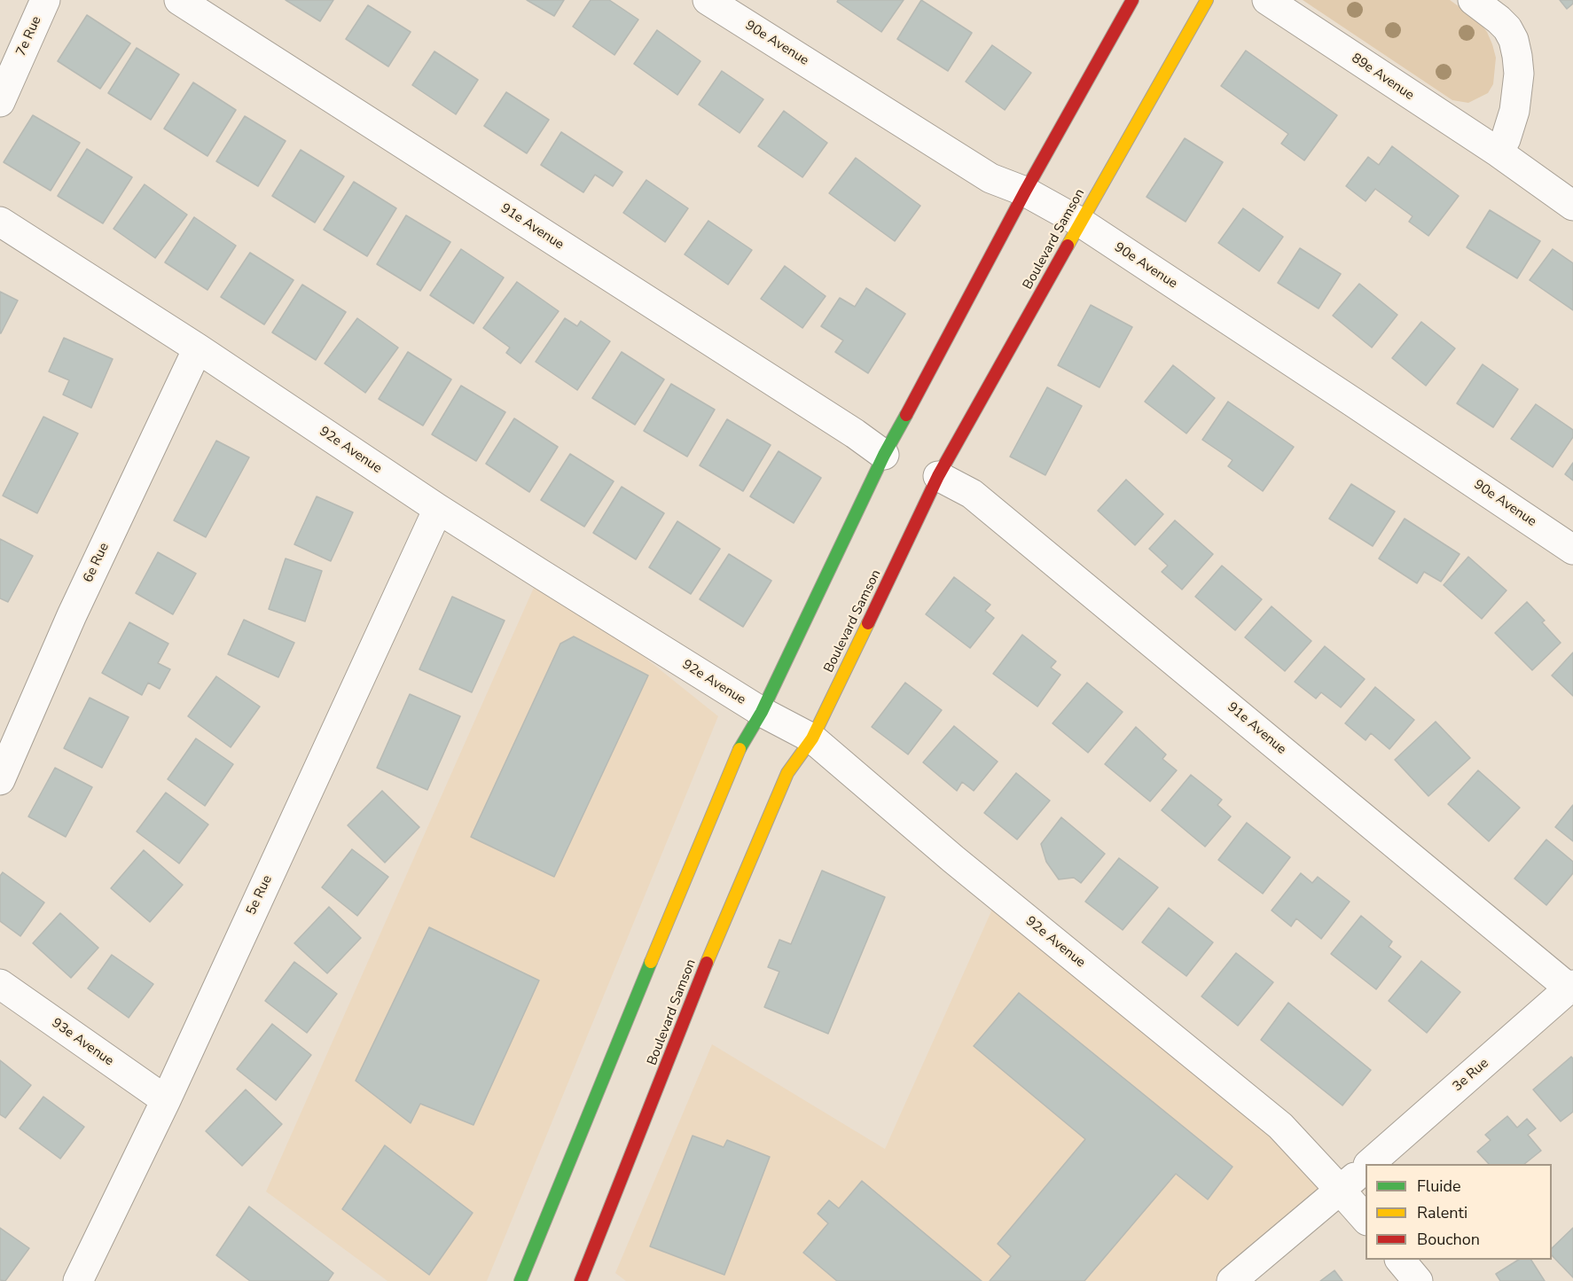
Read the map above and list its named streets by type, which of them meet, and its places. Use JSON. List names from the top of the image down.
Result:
{
  "streets": {
    "street": [
      "7e Rue",
      "90e Avenue",
      "89e Avenue",
      "91e Avenue",
      "Boulevard Samson",
      "92e Avenue",
      "6e Rue",
      "5e Rue",
      "93e Avenue",
      "3e Rue"
    ]
  },
  "crossings": [
    ["90e Avenue", "Boulevard Samson"],
    ["91e Avenue", "Boulevard Samson"],
    ["91e Avenue", "3e Rue"],
    ["Boulevard Samson", "92e Avenue"],
    ["92e Avenue", "6e Rue"],
    ["92e Avenue", "5e Rue"],
    ["92e Avenue", "3e Rue"],
    ["5e Rue", "93e Avenue"]
  ],
  "legend": ["Fluide", "Ralenti", "Bouchon"]
}
